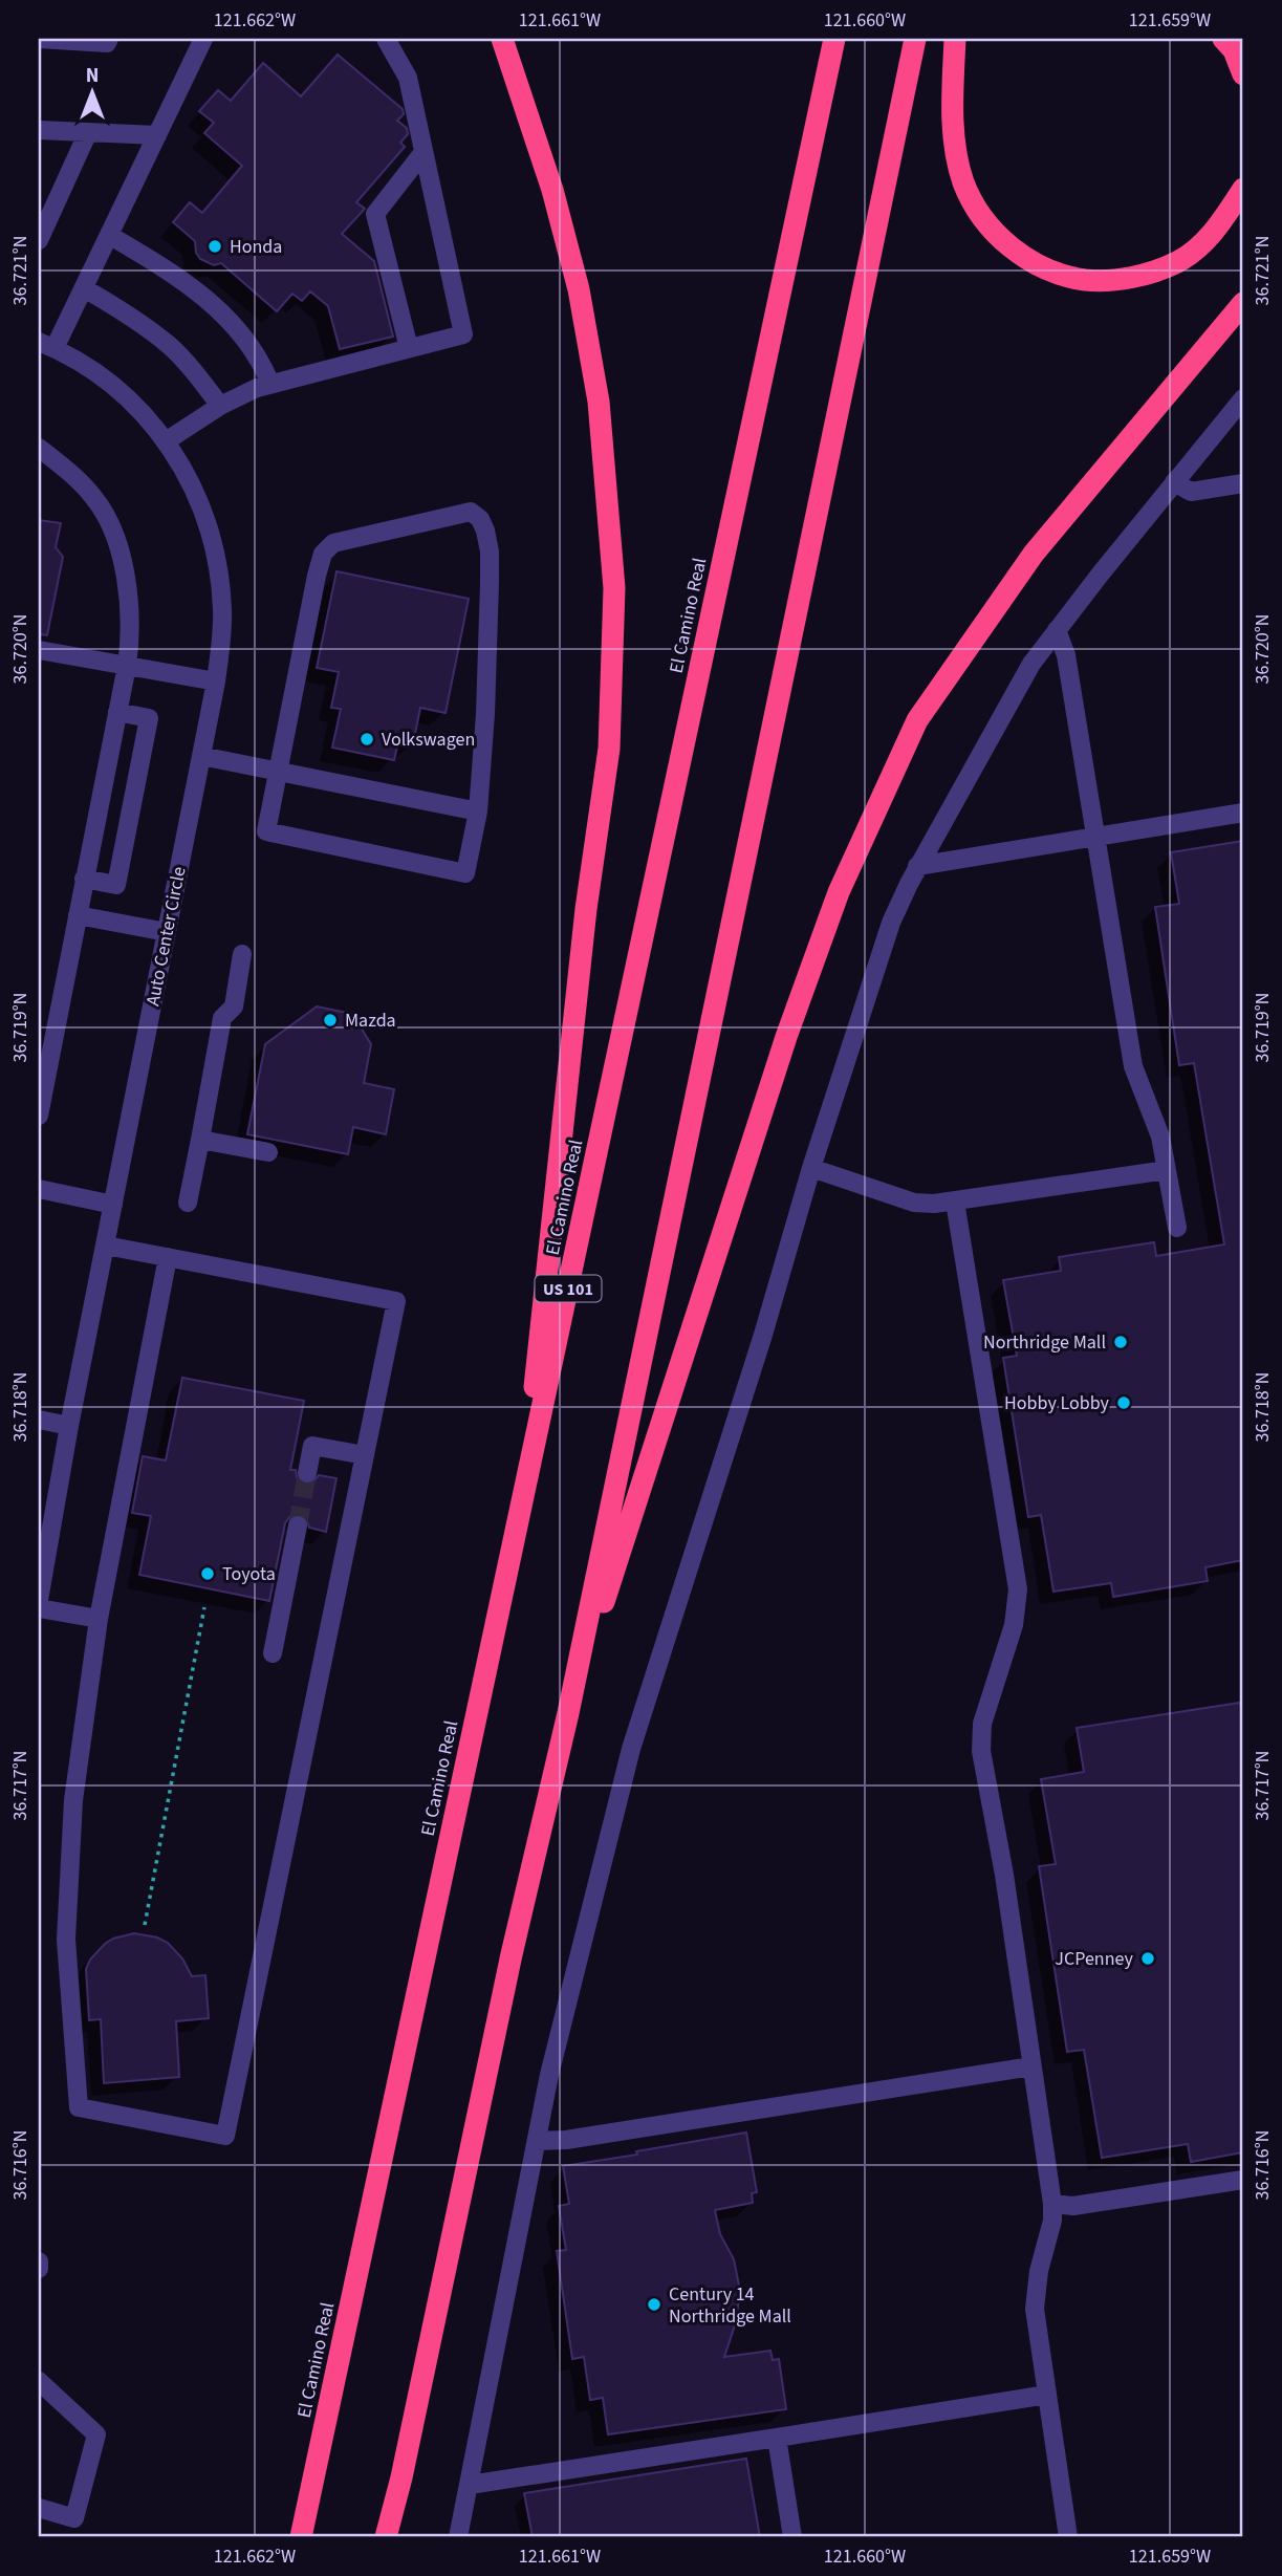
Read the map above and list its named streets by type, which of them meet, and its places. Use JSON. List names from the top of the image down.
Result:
{
  "streets": {
    "highway": ["El Camino Real", "US 101"],
    "street": ["Auto Center Circle"]
  },
  "places": [
    "Honda",
    "Volkswagen",
    "Mazda",
    "Northridge Mall",
    "Hobby Lobby",
    "Toyota",
    "JCPenney",
    "Century 14 Northridge Mall"
  ],
  "north": "top",
  "coordinates": [
    "121.662°W",
    "121.661°W",
    "121.660°W",
    "121.659°W",
    "36.721°N",
    "36.720°N",
    "36.719°N",
    "36.718°N",
    "36.717°N",
    "36.716°N"
  ]
}
